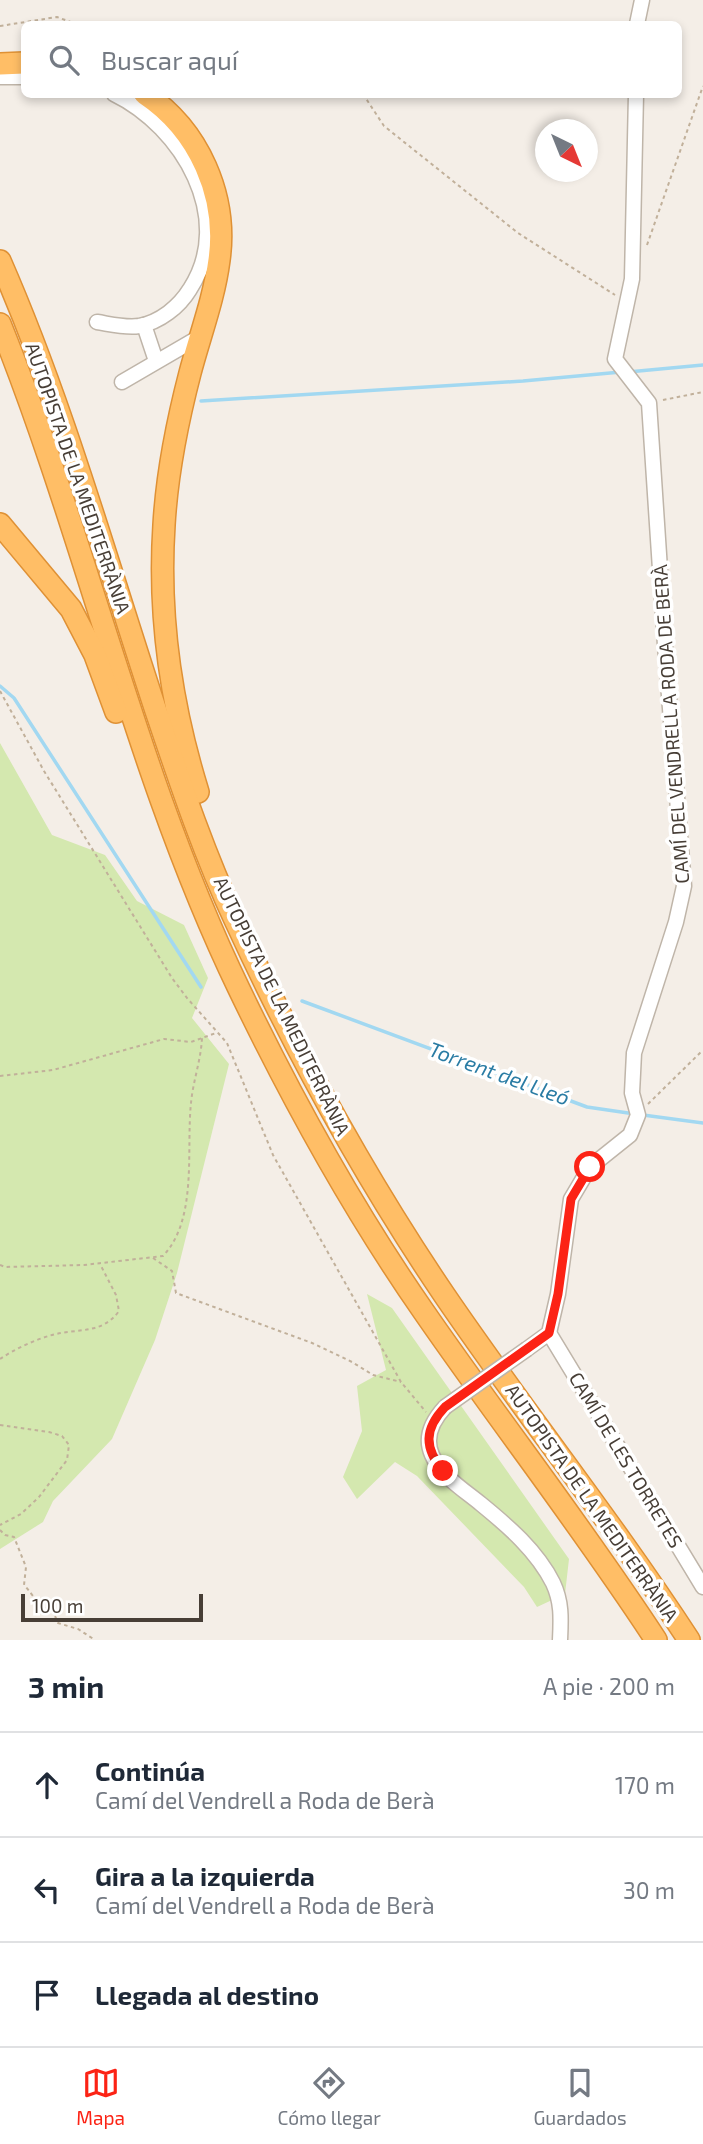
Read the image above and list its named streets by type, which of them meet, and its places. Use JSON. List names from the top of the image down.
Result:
{
  "streets": {
    "highway": ["AUTOPISTA DE LA MEDITERRÀNIA"],
    "street": ["CAMÍ DEL VENDRELL A RODA DE BERÀ", "CAMÍ DE LES TORRETES"]
  },
  "water": ["Torrent del Lleó"],
  "scale_bar": "100 m",
  "north": "bottom right",
  "page": {
    "search": "Buscar aquí",
    "scale": "100 m",
    "heading": ["3 min", "A pie · 200 m"],
    "list": [
      ["Continúa", "Camí del Vendrell a Roda de Berà", "170 m"],
      ["Gira a la izquierda", "Camí del Vendrell a Roda de Berà", "30 m"],
      "Llegada al destino"
    ],
    "nav": ["Mapa", "Cómo llegar", "Guardados"]
  }
}
